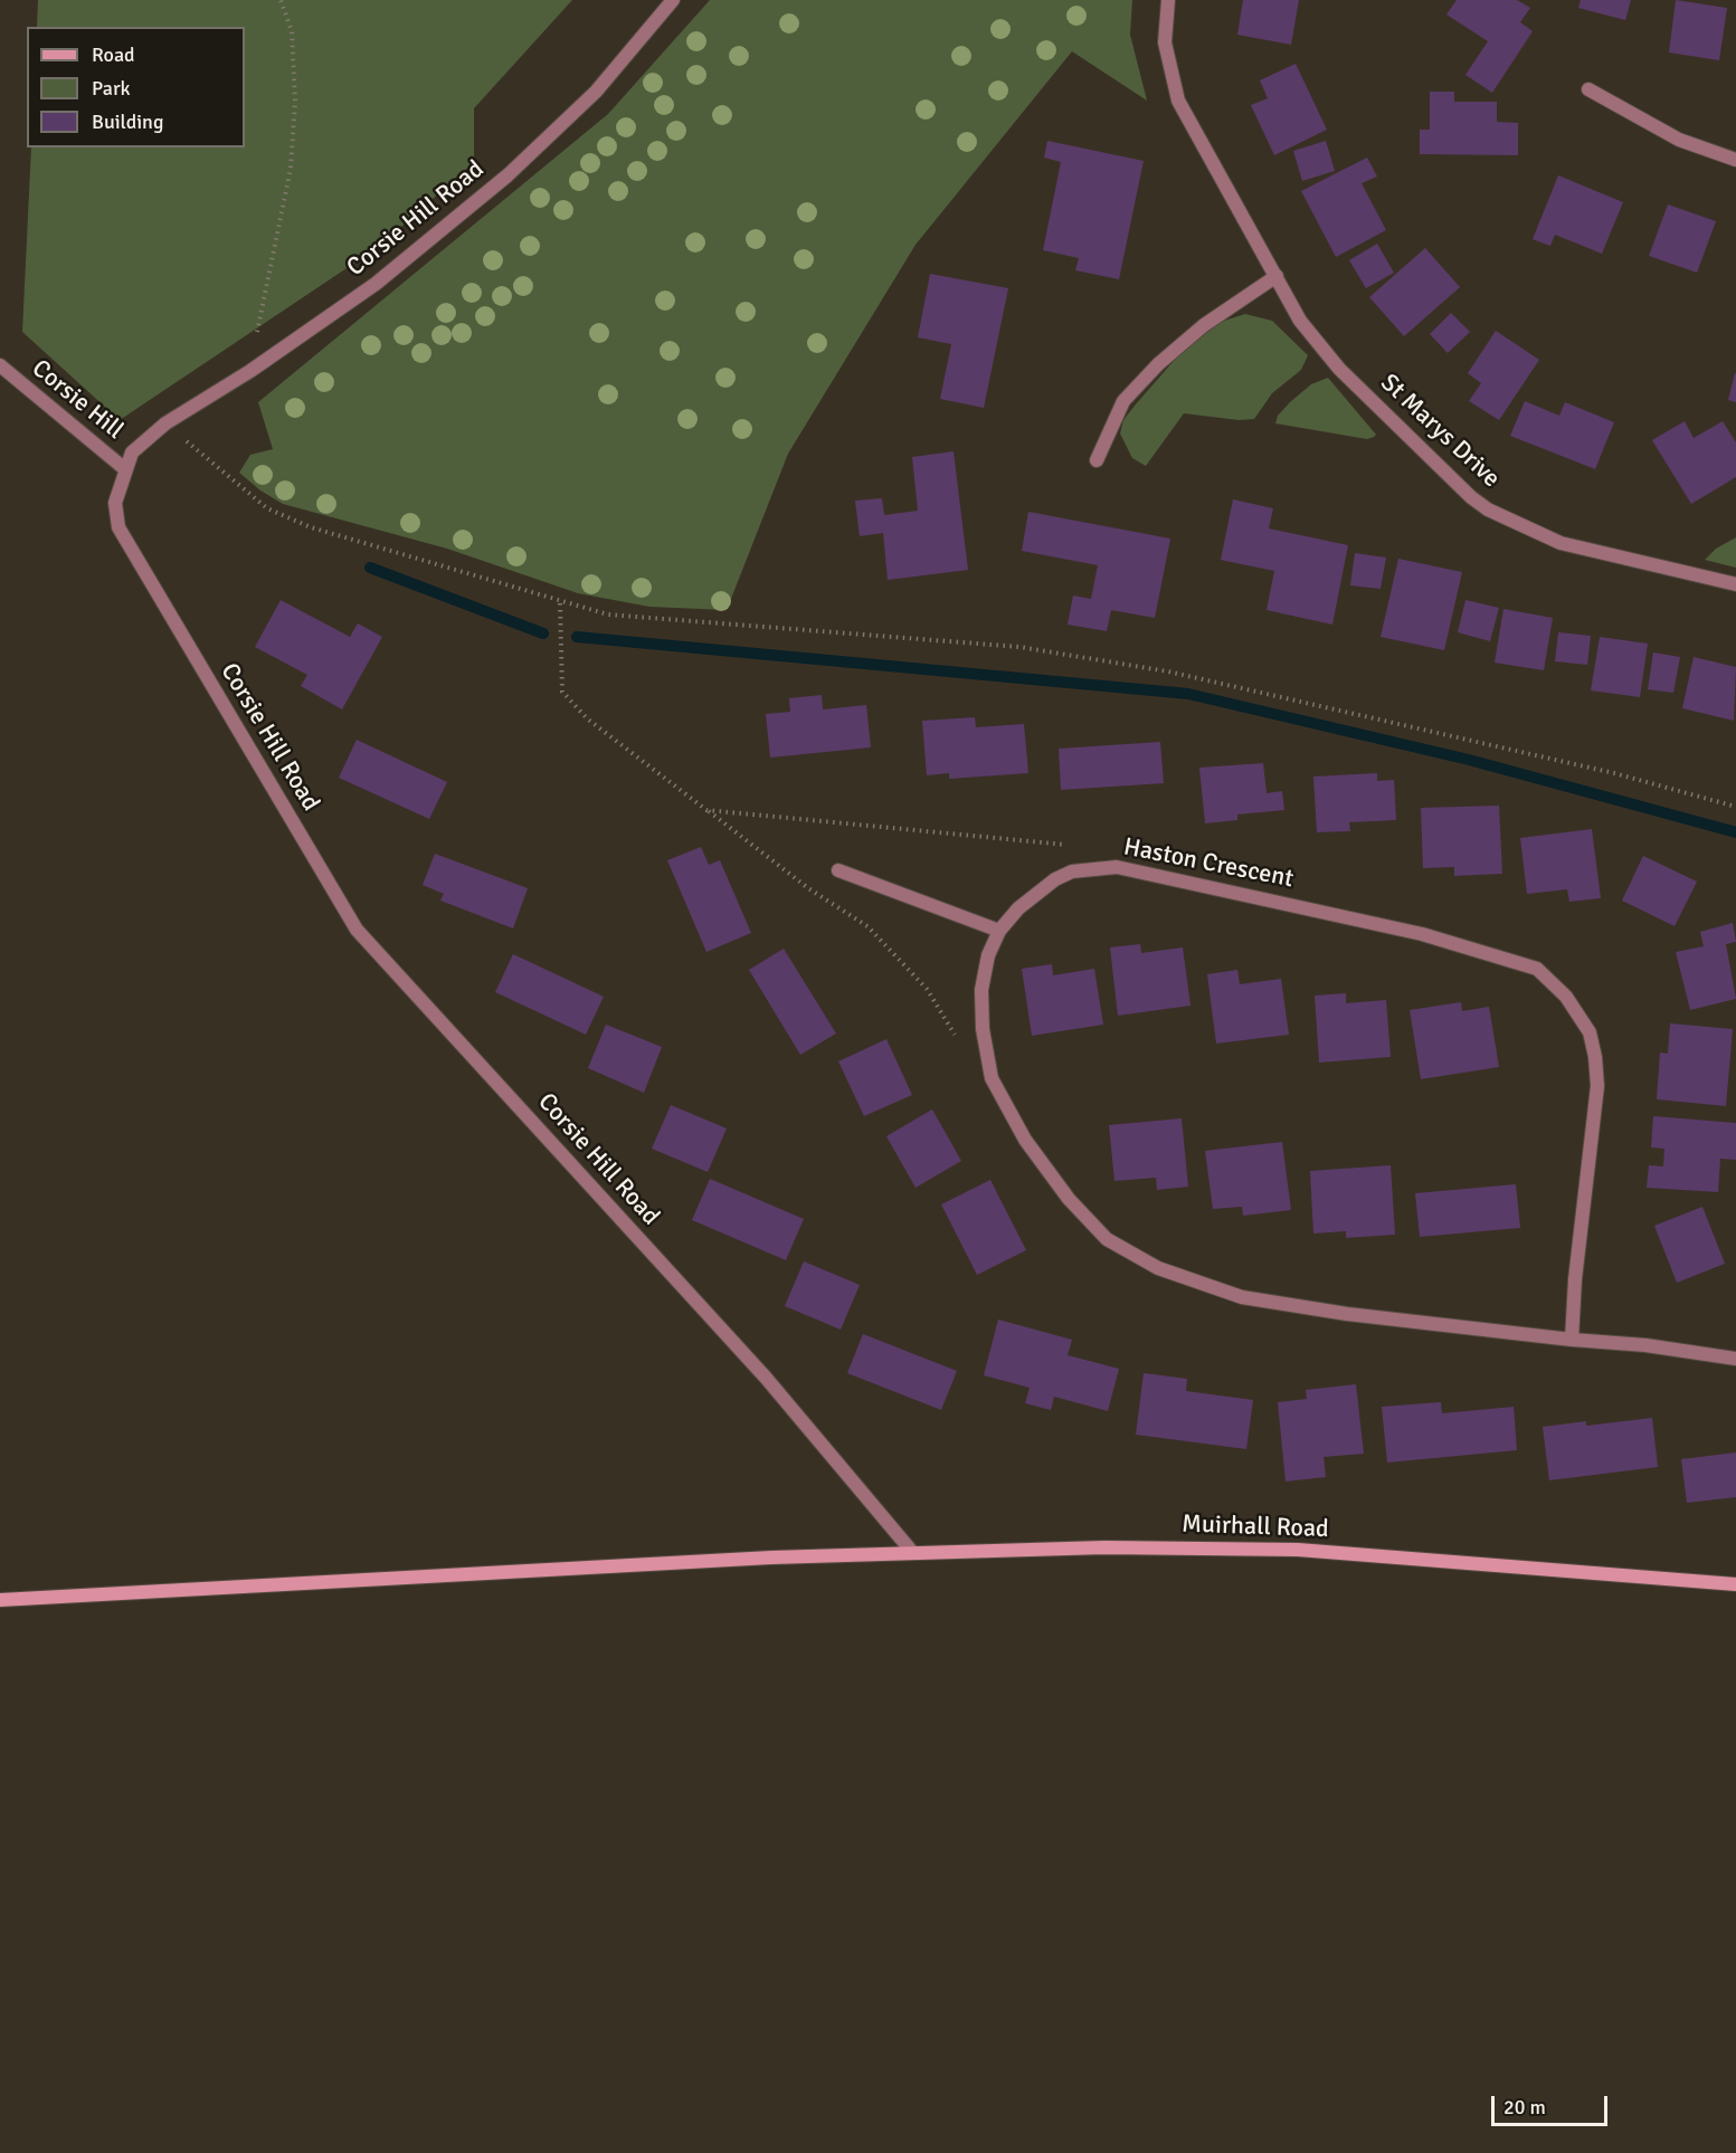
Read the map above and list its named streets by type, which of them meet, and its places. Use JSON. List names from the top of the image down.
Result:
{
  "streets": {
    "street": [
      "Corsie Hill Road",
      "Corsie Hill",
      "St Marys Drive",
      "Haston Crescent",
      "Muirhall Road"
    ]
  },
  "crossings": [
    ["Corsie Hill Road", "Corsie Hill"],
    ["Corsie Hill Road", "Muirhall Road"]
  ],
  "legend": ["Road", "Park", "Building"],
  "scale_bar": "20 m"
}
